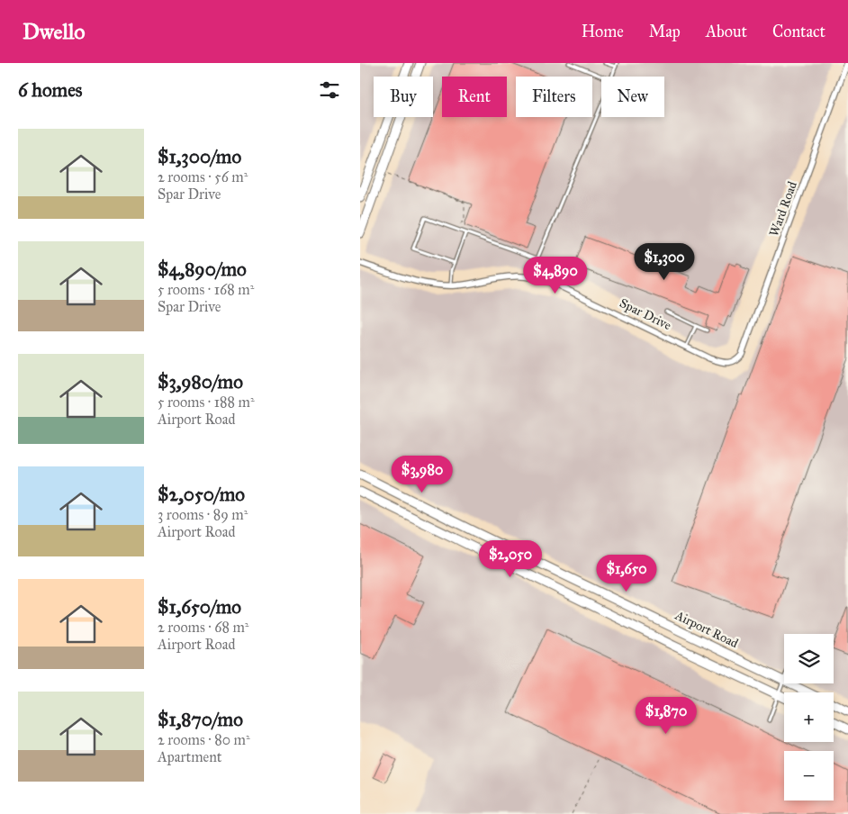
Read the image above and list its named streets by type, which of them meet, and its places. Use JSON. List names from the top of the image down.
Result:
{
  "streets": {
    "main road": ["Airport Road"],
    "street": ["Ward Road", "Spar Drive"]
  },
  "crossings": [
    ["Ward Road", "Spar Drive"]
  ],
  "page": {
    "header": "Dwello",
    "nav": [
      "Home",
      "Map",
      "About",
      "Contact"
    ],
    "heading": "6 homes",
    "chip": [
      "Buy",
      "Rent",
      "Filters",
      "New"
    ],
    "list": [
      {
        "name": "$1,300/mo",
        "note": "2 rooms · 56 m² · Spar Drive"
      },
      {
        "name": "$4,890/mo",
        "note": "5 rooms · 168 m² · Spar Drive"
      },
      {
        "name": "$3,980/mo",
        "note": "5 rooms · 188 m² · Airport Road"
      },
      {
        "name": "$2,050/mo",
        "note": "3 rooms · 89 m² · Airport Road"
      },
      {
        "name": "$1,650/mo",
        "note": "2 rooms · 68 m² · Airport Road"
      },
      {
        "name": "$1,870/mo",
        "note": "2 rooms · 80 m² · Apartment"
      }
    ],
    "price": [
      "$1,300",
      "$4,890",
      "$3,980",
      "$2,050",
      "$1,650",
      "$1,870"
    ],
    "map_buttons": ["+", "−"]
  }
}
